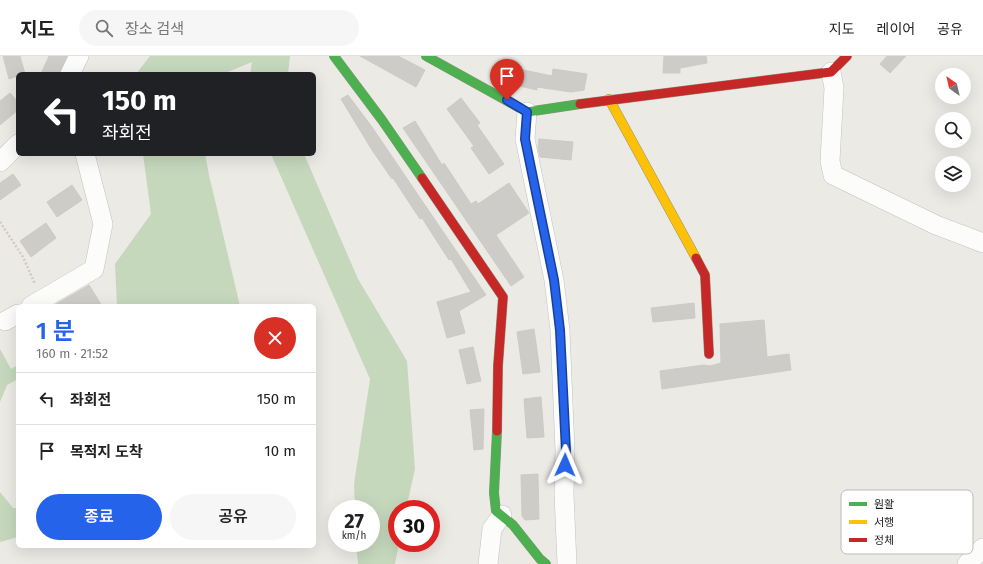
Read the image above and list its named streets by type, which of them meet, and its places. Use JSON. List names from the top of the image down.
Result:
{
  "legend": ["원활", "서행", "정체"],
  "north": "top left",
  "page": {
    "header": "지도",
    "search": "장소 검색",
    "nav": ["지도", "레이어", "공유"],
    "turn": ["150 m", "좌회전"],
    "heading": ["1 분", "160 m · 21:52"],
    "list": [
      {
        "name": "좌회전",
        "value": "150 m"
      },
      {
        "name": "목적지 도착",
        "value": "10 m"
      }
    ],
    "buttons": ["종료", "공유"],
    "speed": "27 km/h",
    "limit": "30"
  }
}
